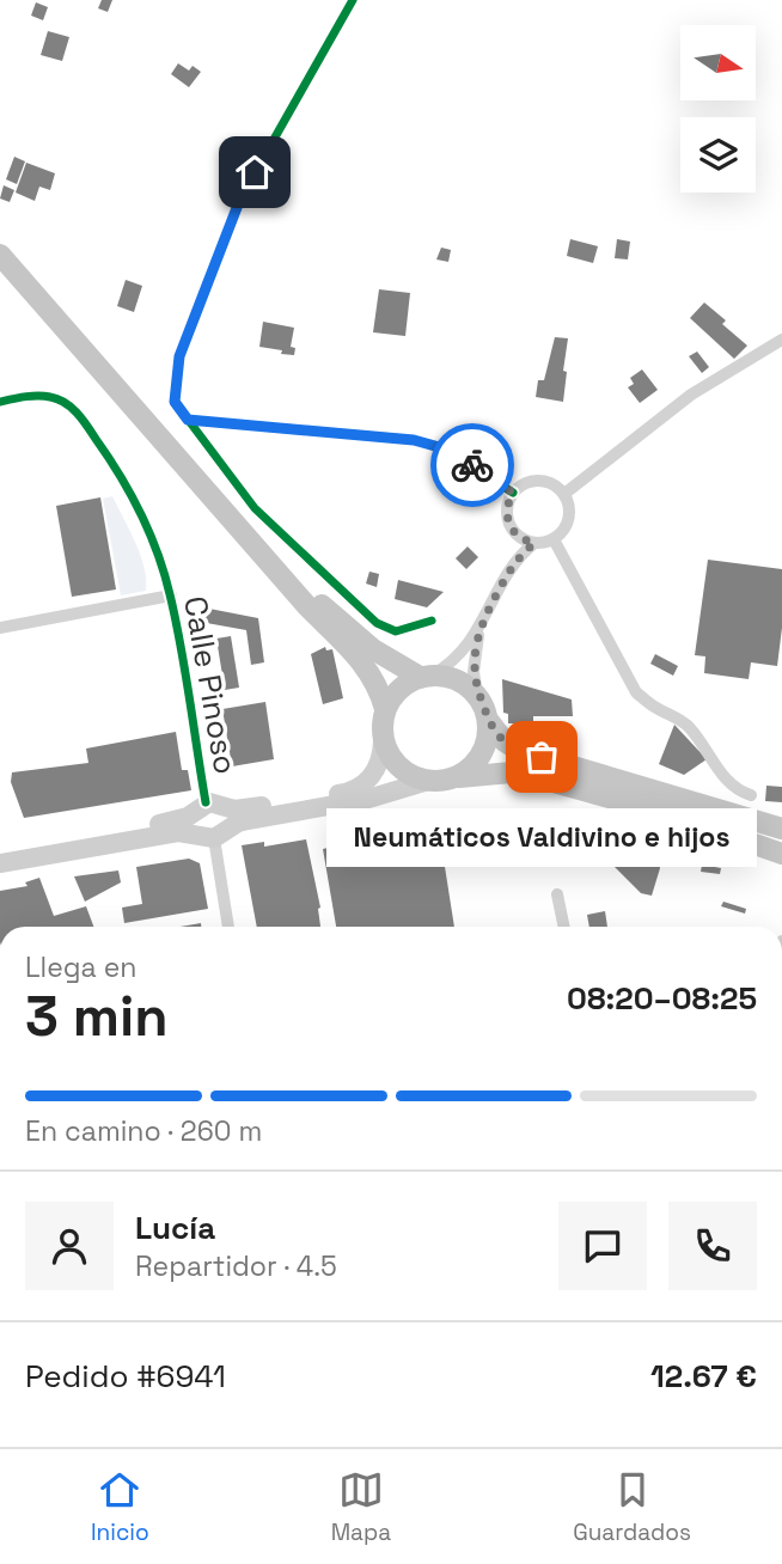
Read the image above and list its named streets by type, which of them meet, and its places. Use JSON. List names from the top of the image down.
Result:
{
  "streets": {
    "street": ["Calle Pinoso"]
  },
  "places": ["Neumáticos Valdivino e hijos"],
  "north": "right",
  "page": {
    "bubble": "Neumáticos Valdivino e hijos",
    "heading": ["3 min", "Llega en", "08:20–08:25"],
    "panel": [
      "Lucía",
      "Repartidor · 4.5",
      "Pedido #6941",
      "12.67 €"
    ],
    "bar": "En camino · 260 m",
    "tabs": ["Inicio", "Mapa", "Guardados"]
  }
}
